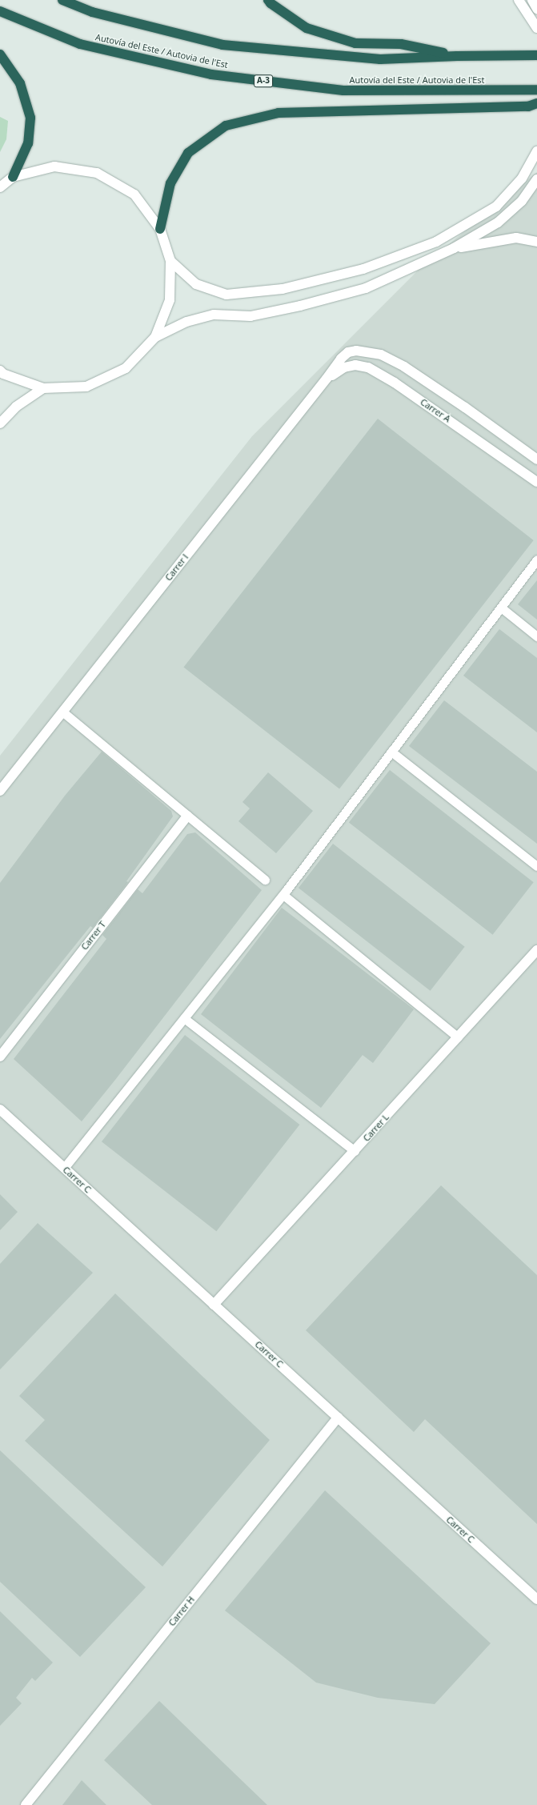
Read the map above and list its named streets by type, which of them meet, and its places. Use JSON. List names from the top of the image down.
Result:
{
  "streets": {
    "highway": ["Autovía del Este / Autovia de l'Est", "A-3"],
    "street": [
      "Carrer A",
      "Carrer I",
      "Carrer T",
      "Carrer L",
      "Carrer C",
      "Carrer H"
    ]
  },
  "crossings": [
    ["Carrer A", "Carrer I"],
    ["Carrer L", "Carrer C"],
    ["Carrer C", "Carrer H"]
  ]
}
